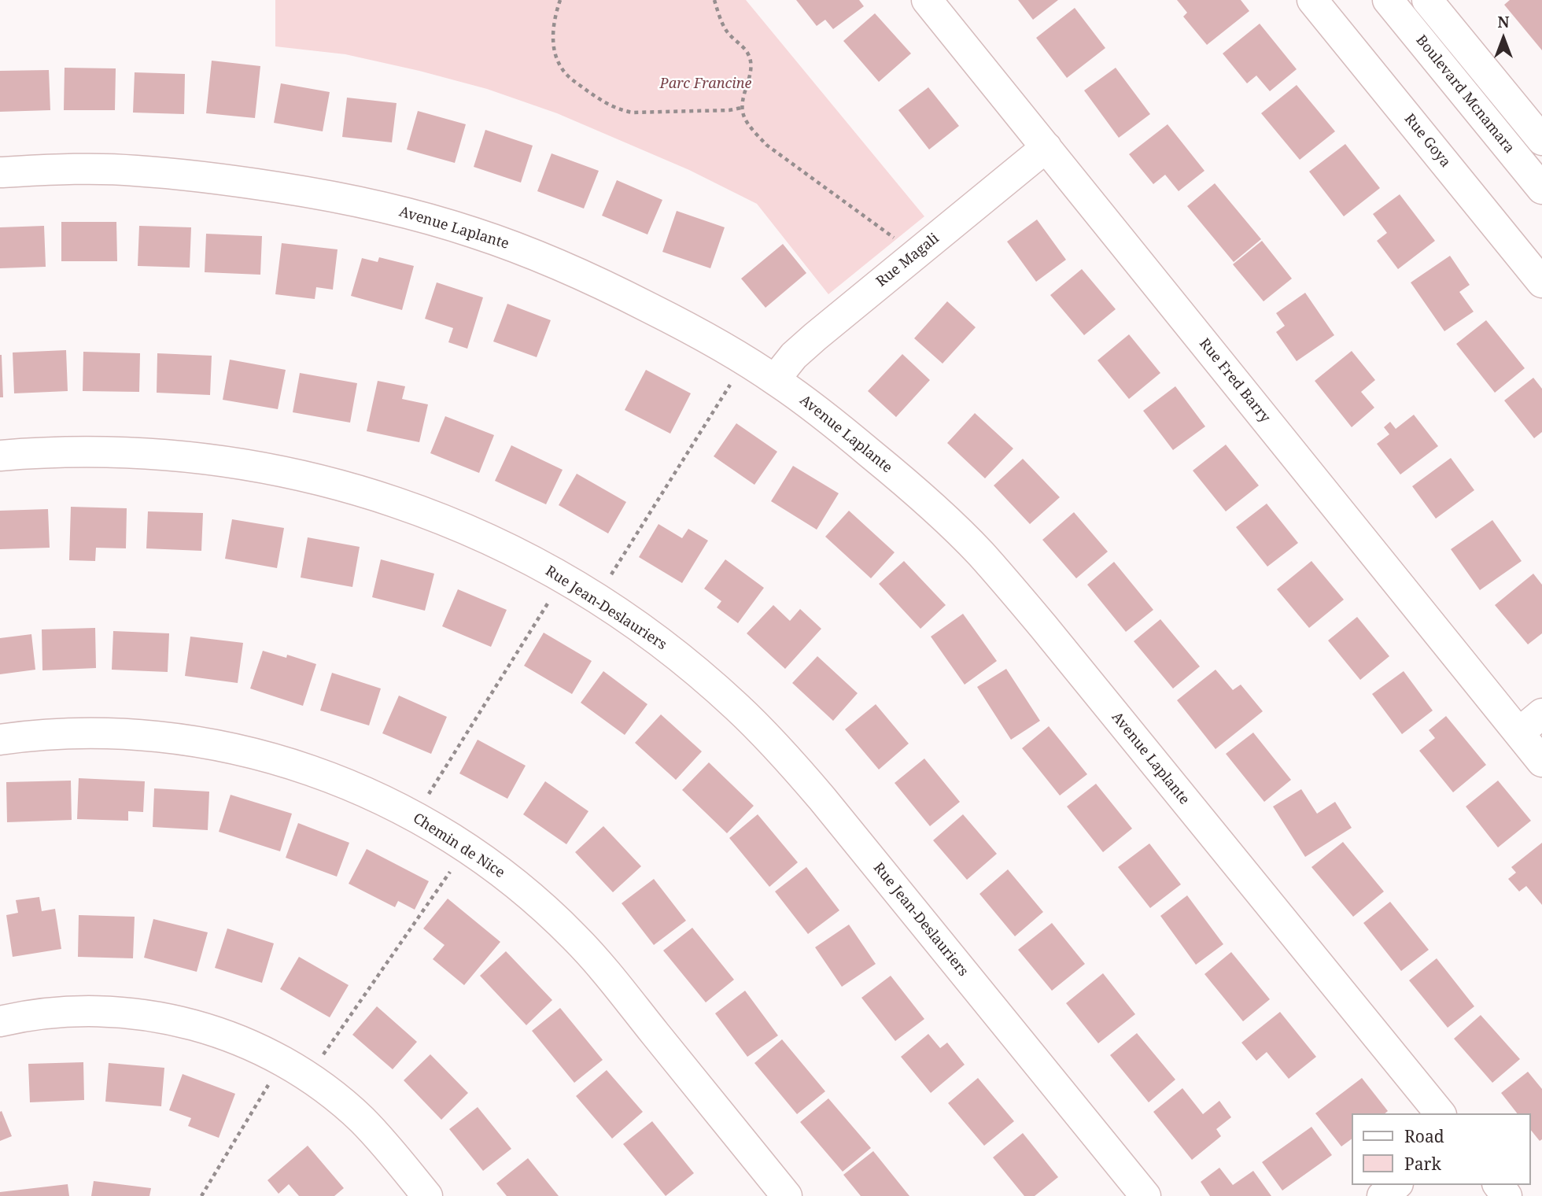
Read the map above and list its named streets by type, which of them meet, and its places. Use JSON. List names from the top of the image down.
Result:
{
  "streets": {
    "street": [
      "Boulevard Mcnamara",
      "Rue Goya",
      "Avenue Laplante",
      "Rue Magali",
      "Rue Fred Barry",
      "Rue Jean-Deslauriers",
      "Chemin de Nice"
    ]
  },
  "crossings": [
    ["Avenue Laplante", "Rue Magali"],
    ["Rue Magali", "Rue Fred Barry"]
  ],
  "parks": ["Parc Francine"],
  "legend": ["Road", "Park"],
  "north": "top"
}
